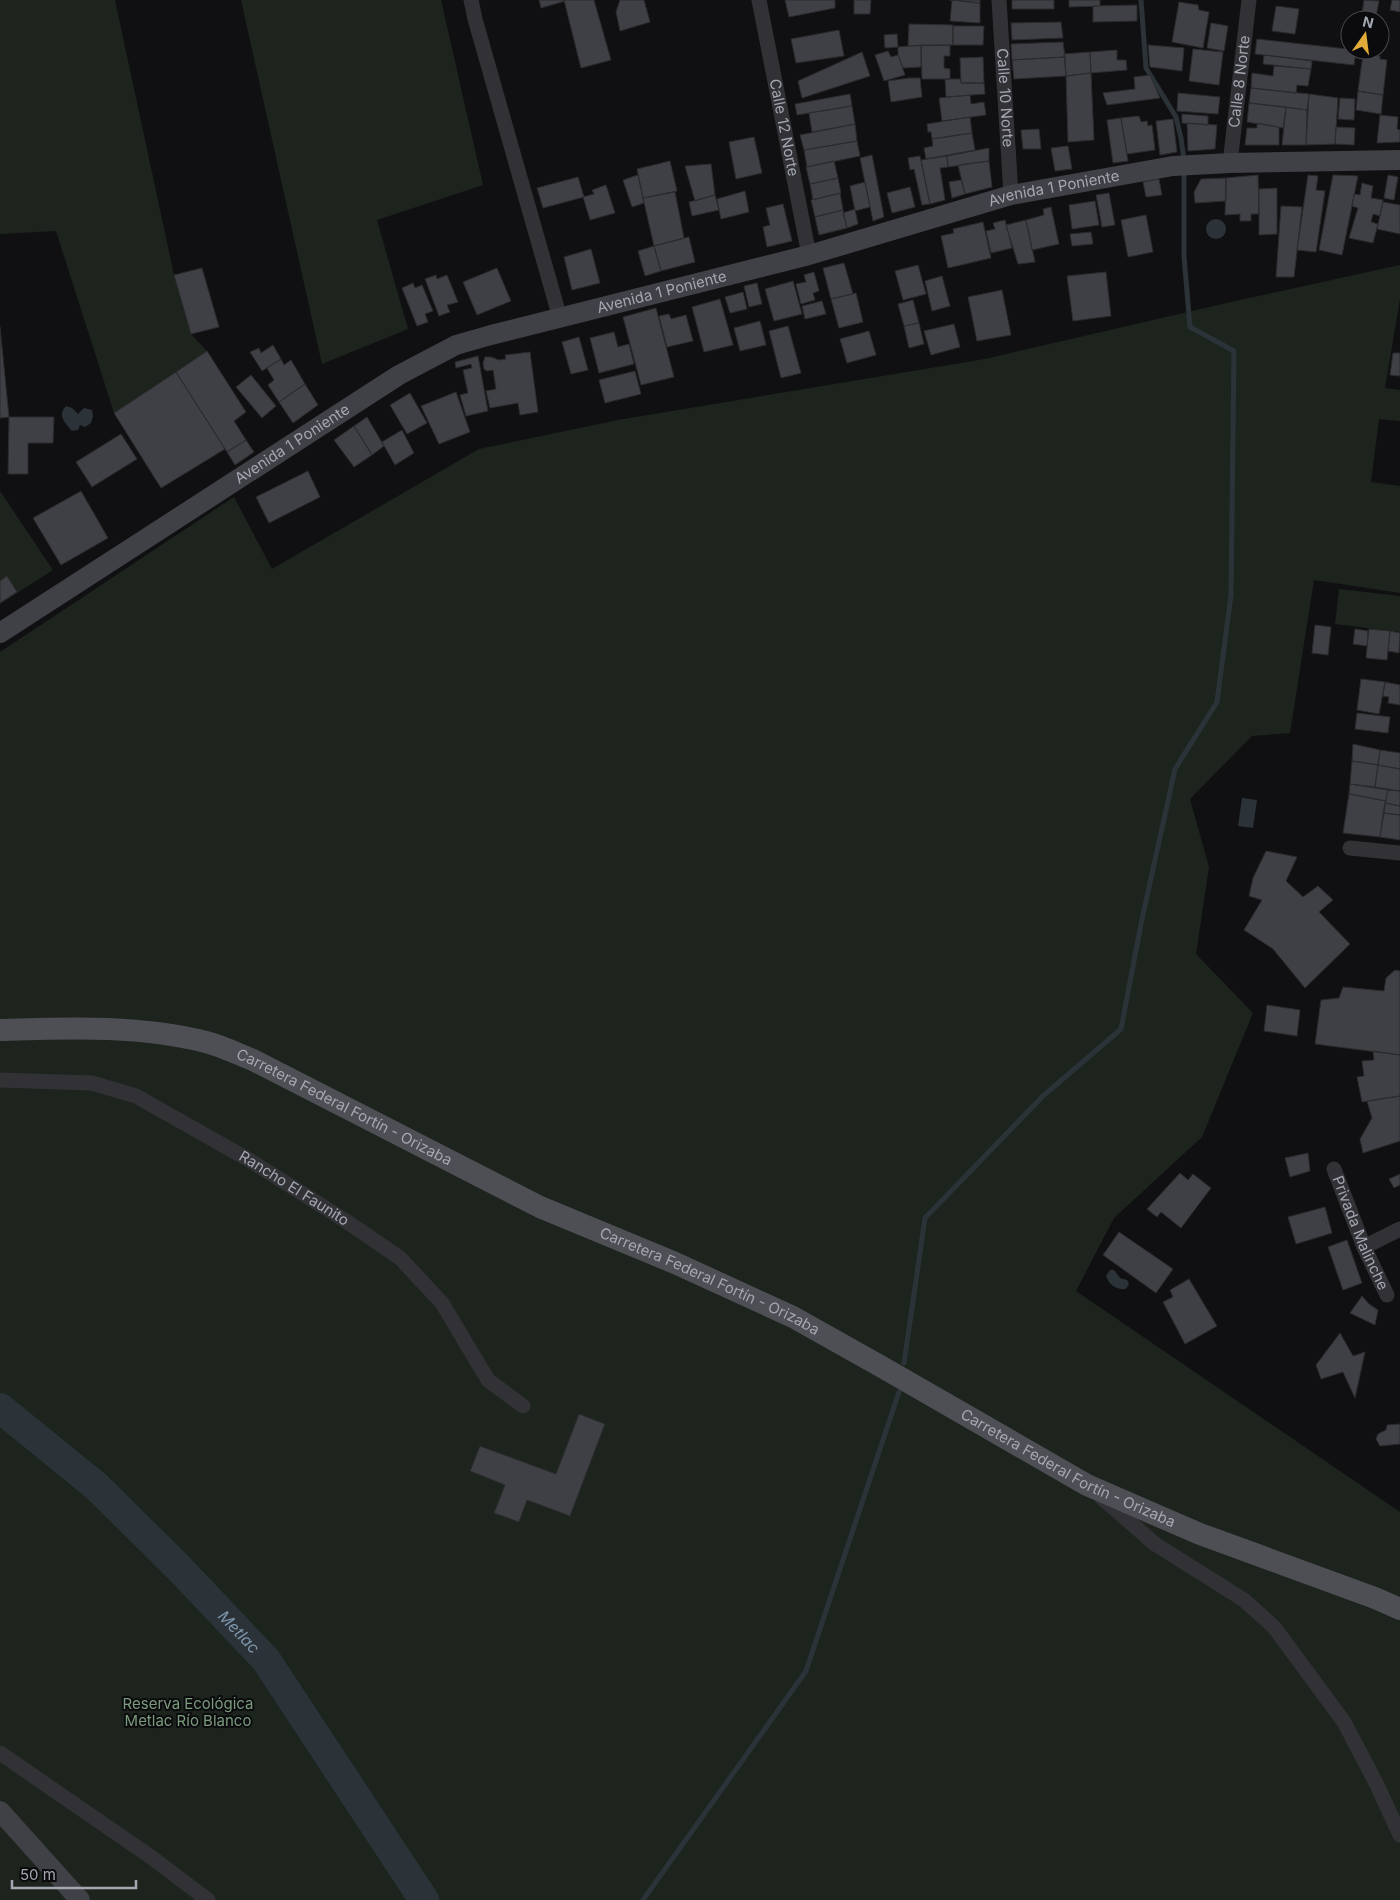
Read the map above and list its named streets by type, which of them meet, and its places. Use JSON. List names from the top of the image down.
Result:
{
  "streets": {
    "main road": ["Carretera Federal Fortín - Orizaba"],
    "street": [
      "Calle 8 Norte",
      "Calle 10 Norte",
      "Calle 12 Norte",
      "Avenida 1 Poniente",
      "Rancho El Faunito",
      "Privada Malinche"
    ]
  },
  "crossings": [
    ["Calle 8 Norte", "Avenida 1 Poniente"],
    ["Calle 10 Norte", "Avenida 1 Poniente"],
    ["Calle 12 Norte", "Avenida 1 Poniente"]
  ],
  "water": ["Metlac"],
  "parks": ["Reserva Ecológica Metlac Río Blanco"],
  "scale_bar": "50 m",
  "north": "top"
}
